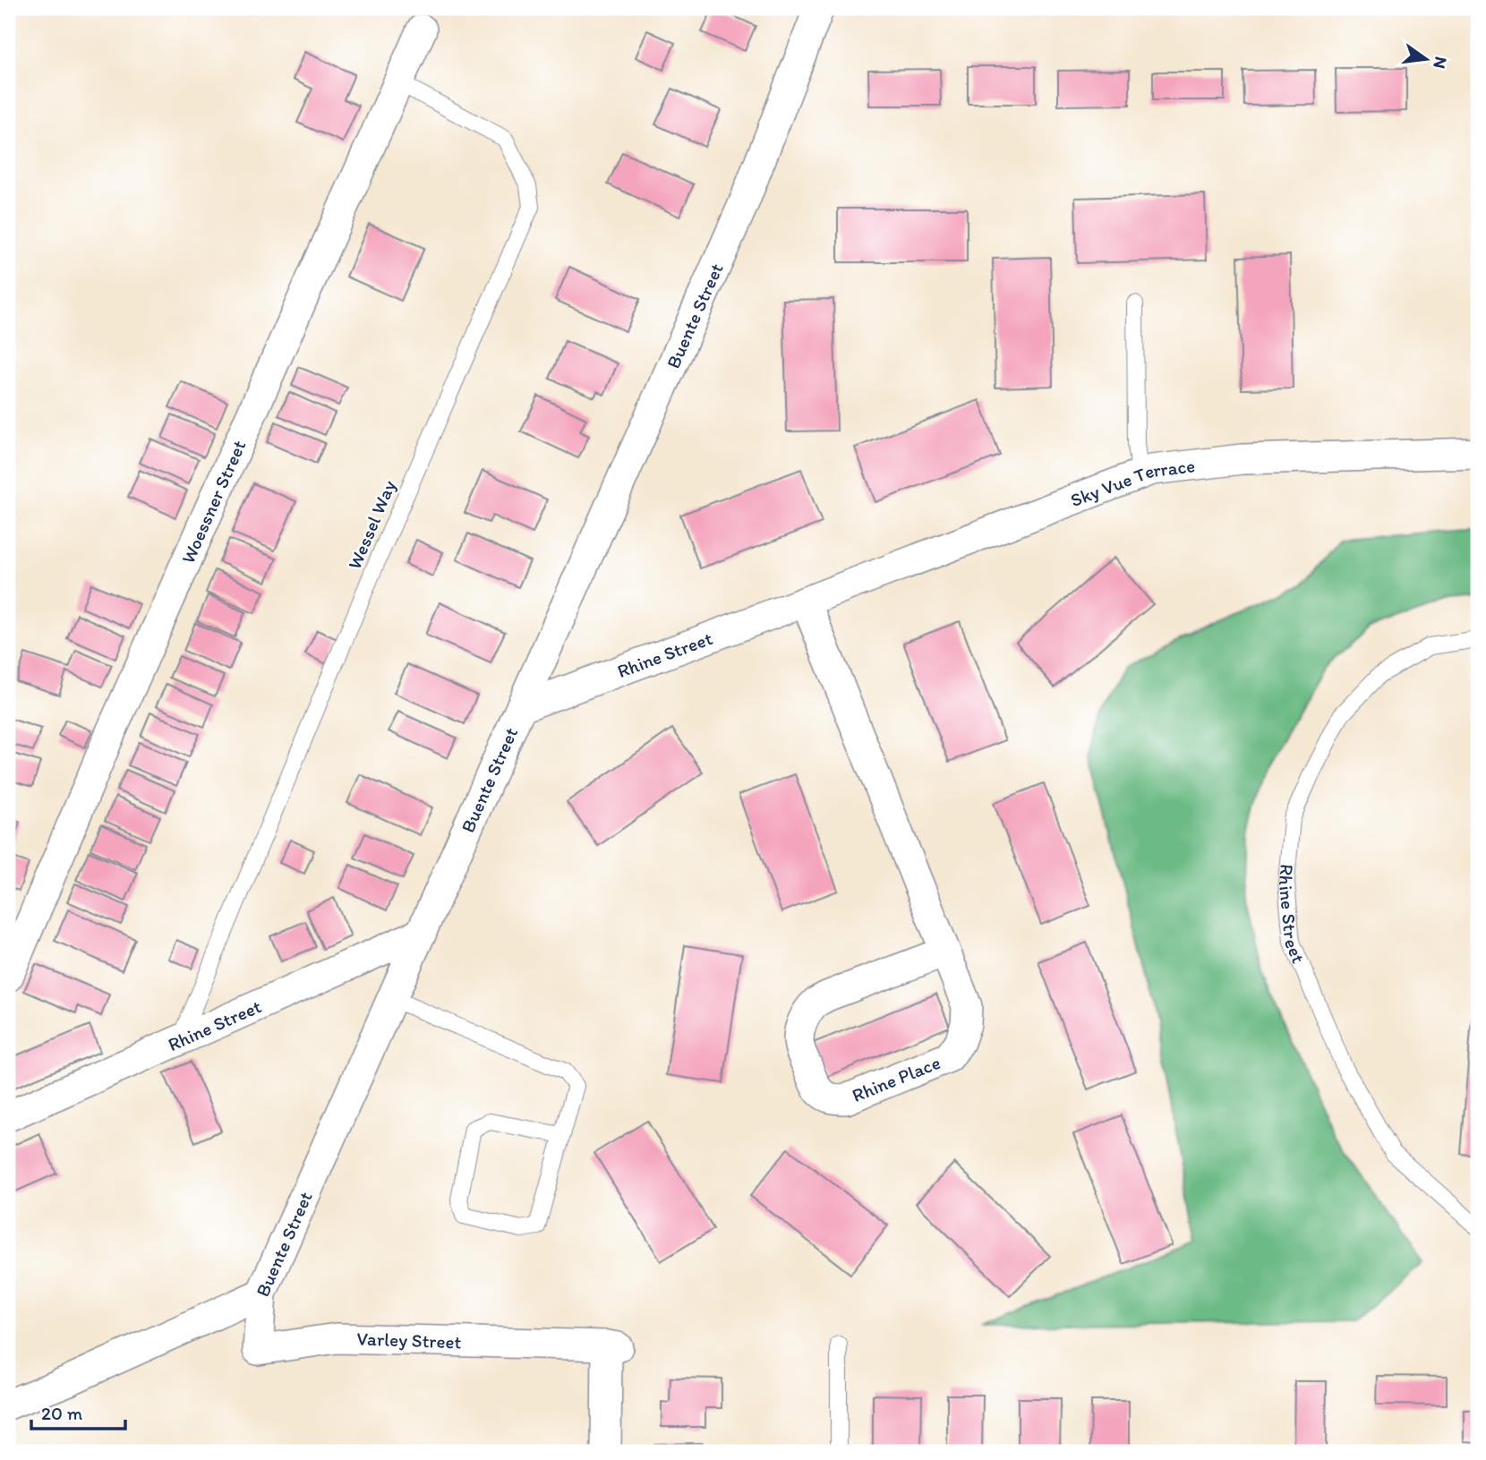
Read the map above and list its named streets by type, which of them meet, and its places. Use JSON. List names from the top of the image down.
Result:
{
  "streets": {
    "street": [
      "Buente Street",
      "Sky Vue Terrace",
      "Woessner Street",
      "Rhine Street",
      "Rhine Place",
      "Varley Street"
    ],
    "lane": ["Wessel Way"]
  },
  "crossings": [
    ["Buente Street", "Rhine Street"],
    ["Buente Street", "Varley Street"],
    ["Sky Vue Terrace", "Rhine Street"],
    ["Sky Vue Terrace", "Rhine Place"],
    ["Woessner Street", "Wessel Way"],
    ["Wessel Way", "Rhine Street"],
    ["Rhine Street", "Rhine Place"]
  ],
  "scale_bar": "20 m",
  "north": "right"
}
